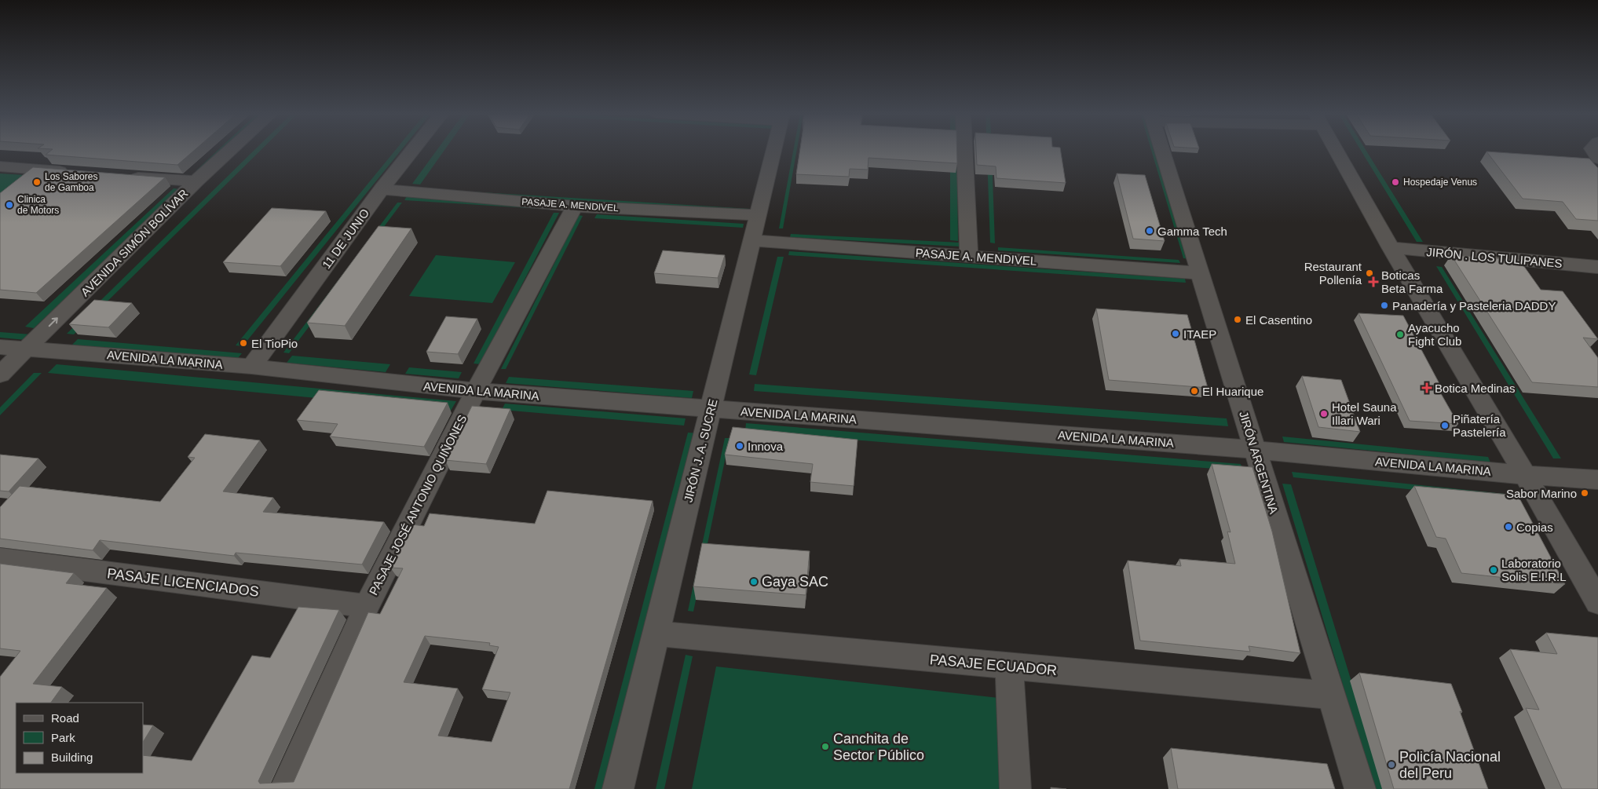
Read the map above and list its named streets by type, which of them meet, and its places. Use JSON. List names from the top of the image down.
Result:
{
  "streets": {
    "street": [
      "PASAJE A. MENDIVEL",
      "11 DE JUNIO",
      "AVENIDA SIMÓN BOLÍVAR",
      "JIRÓN . LOS TULIPANES",
      "AVENIDA LA MARINA",
      "JIRÓN J. A. SUCRE",
      "JIRÓN ARGENTINA",
      "PASAJE JOSÉ ANTONIO QUIÑONES",
      "PASAJE LICENCIADOS",
      "PASAJE ECUADOR"
    ]
  },
  "crossings": [
    ["PASAJE A. MENDIVEL", "11 DE JUNIO"],
    ["PASAJE A. MENDIVEL", "JIRÓN J. A. SUCRE"],
    ["PASAJE A. MENDIVEL", "JIRÓN ARGENTINA"],
    ["PASAJE A. MENDIVEL", "PASAJE JOSÉ ANTONIO QUIÑONES"],
    ["11 DE JUNIO", "AVENIDA LA MARINA"],
    ["AVENIDA SIMÓN BOLÍVAR", "AVENIDA LA MARINA"],
    ["AVENIDA LA MARINA", "JIRÓN J. A. SUCRE"],
    ["AVENIDA LA MARINA", "JIRÓN ARGENTINA"],
    ["AVENIDA LA MARINA", "PASAJE JOSÉ ANTONIO QUIÑONES"],
    ["JIRÓN J. A. SUCRE", "PASAJE ECUADOR"],
    ["JIRÓN ARGENTINA", "PASAJE ECUADOR"],
    ["PASAJE JOSÉ ANTONIO QUIÑONES", "PASAJE LICENCIADOS"]
  ],
  "one_way": ["AVENIDA SIMÓN BOLÍVAR"],
  "places": {
    "other": [
      "Los Sabores de Gamboa",
      "Hospedaje Venus",
      "Clinica de Motors",
      "Gamma Tech",
      "Restaurant Pollenía",
      "Panadería y Pasteleria DADDY",
      "El Casentino",
      "ITAEP",
      "Ayacucho Fight Club",
      "El TioPio",
      "El Huarique",
      "Hotel Sauna Illari Wari",
      "Piñatería Pastelería",
      "Innova",
      "Sabor Marino",
      "Copias",
      "Laboratorio Solis E.I.R.L",
      "Gaya SAC",
      "Canchita de Sector Público",
      "Policía Nacional del Peru"
    ],
    "health": ["Boticas Beta Farma", "Botica Medinas"]
  },
  "legend": ["Road", "Park", "Building"]
}
